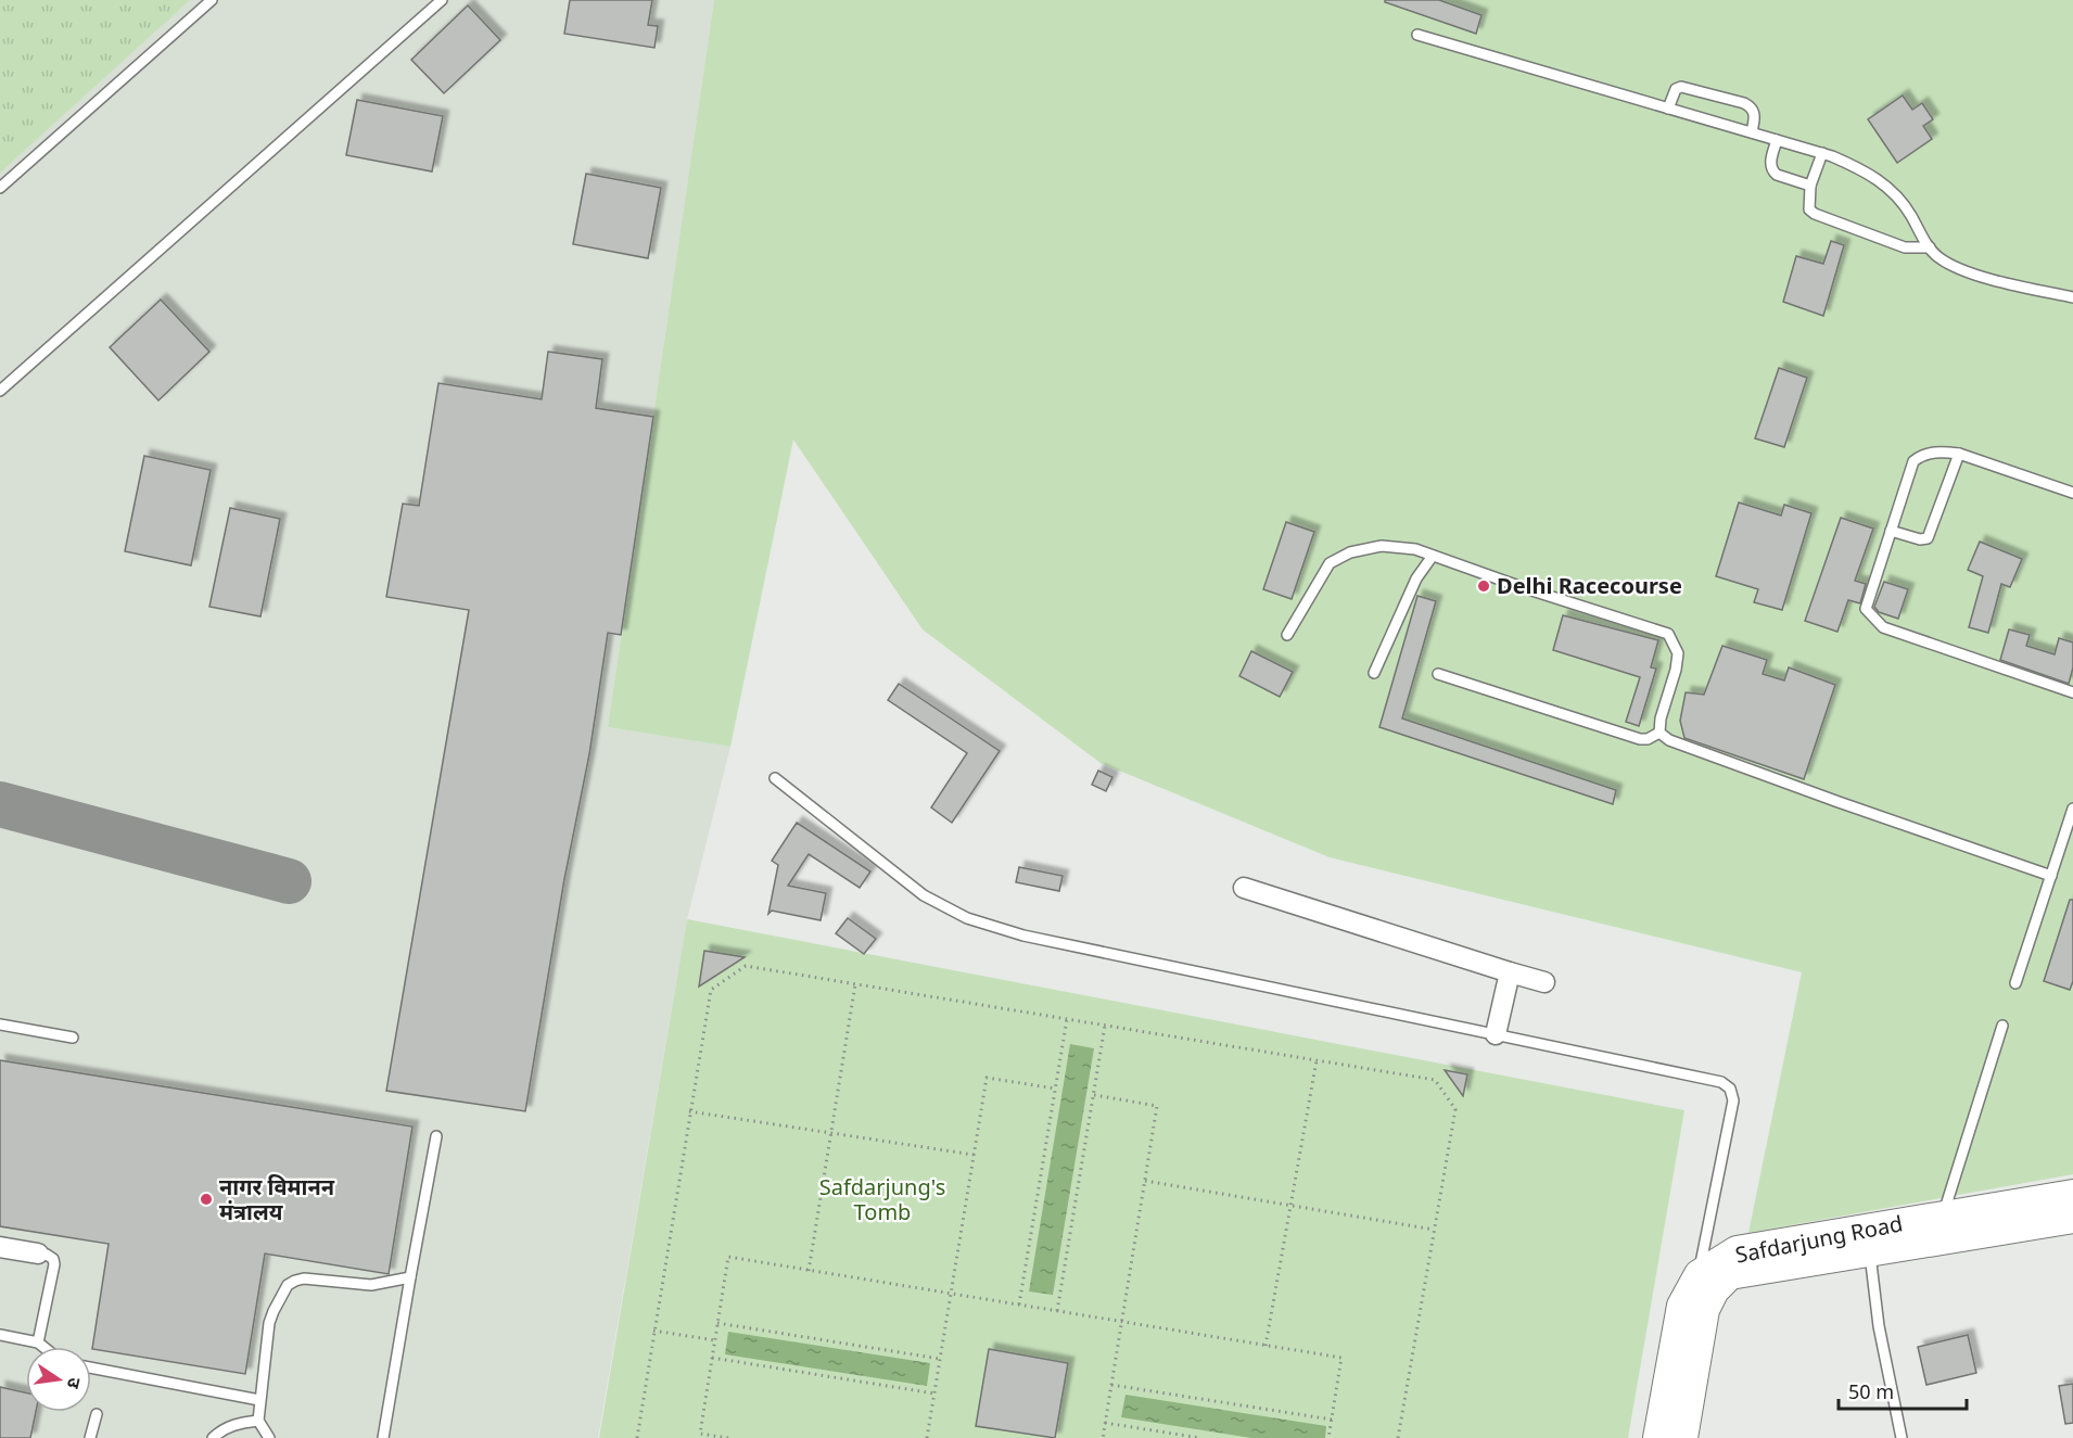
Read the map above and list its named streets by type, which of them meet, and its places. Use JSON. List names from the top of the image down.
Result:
{
  "streets": {
    "main road": ["Safdarjung Road"]
  },
  "parks": ["Safdarjung's Tomb"],
  "places": ["Delhi Racecourse", "नागर विमानन मंत्रालय"],
  "scale_bar": "50 m",
  "north": "right"
}
